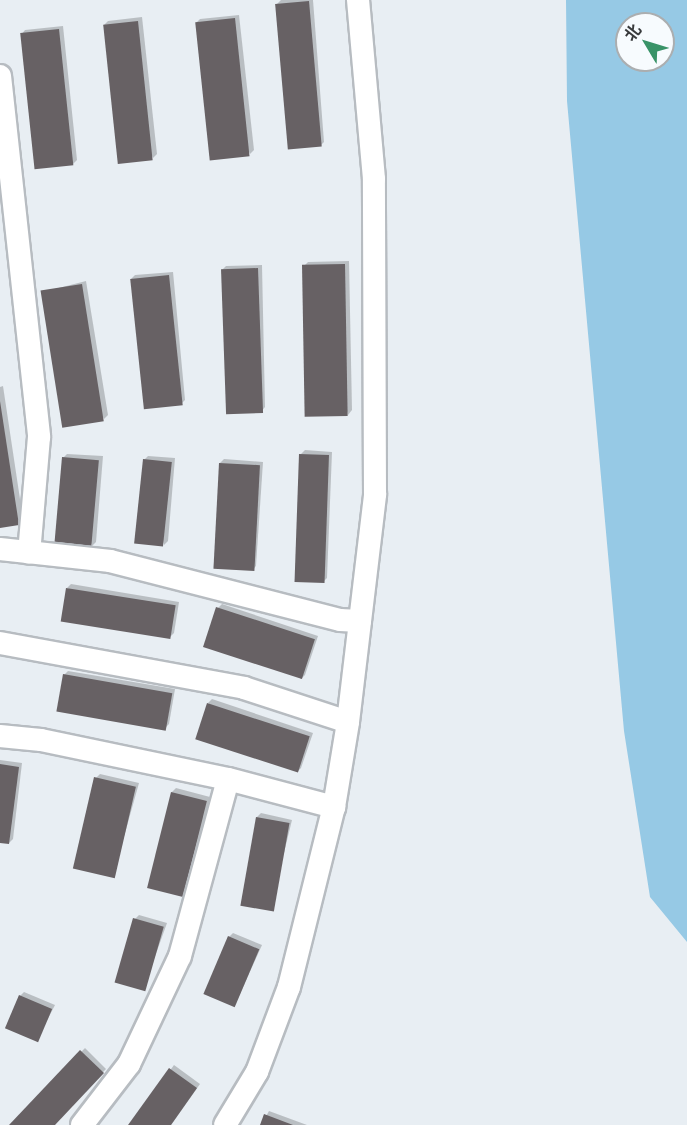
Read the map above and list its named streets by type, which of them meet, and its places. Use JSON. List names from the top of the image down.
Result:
{
  "north": "top left"
}
